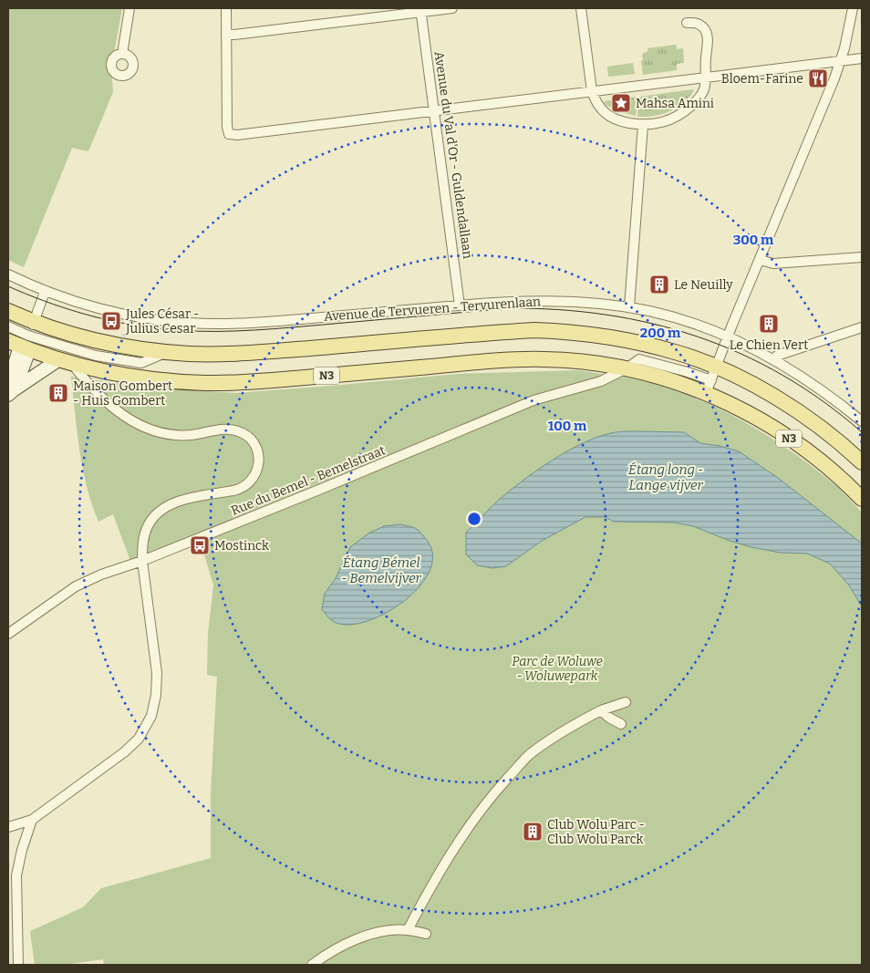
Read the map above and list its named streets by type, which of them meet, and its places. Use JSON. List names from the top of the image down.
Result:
{
  "streets": {
    "main road": ["N3"],
    "street": ["Avenue du Val d'Or - Guldendallaan", "Avenue de Tervueren - Tervurenlaan", "Rue du Bemel - Bemelstraat"]
  },
  "crossings": [
    ["Avenue du Val d'Or - Guldendallaan", "Avenue de Tervueren - Tervurenlaan"],
    ["N3", "Rue du Bemel - Bemelstraat"]
  ],
  "water": ["Étang long - Lange vijver", "Étang Bémel - Bemelvijver"],
  "parks": ["Parc de Woluwe - Woluwepark"],
  "places": {
    "restaurant": ["Bloem-Farine"],
    "place": ["Mahsa Amini"],
    "building": [
      "Le Neuilly",
      "Le Chien Vert",
      "Maison Gombert - Huis Gombert",
      "Club Wolu Parc - Club Wolu Parck"
    ],
    "bus stop": ["Jules César - Julius Cesar", "Mostinck"]
  },
  "rings": ["300 m", "200 m", "100 m"]
}
